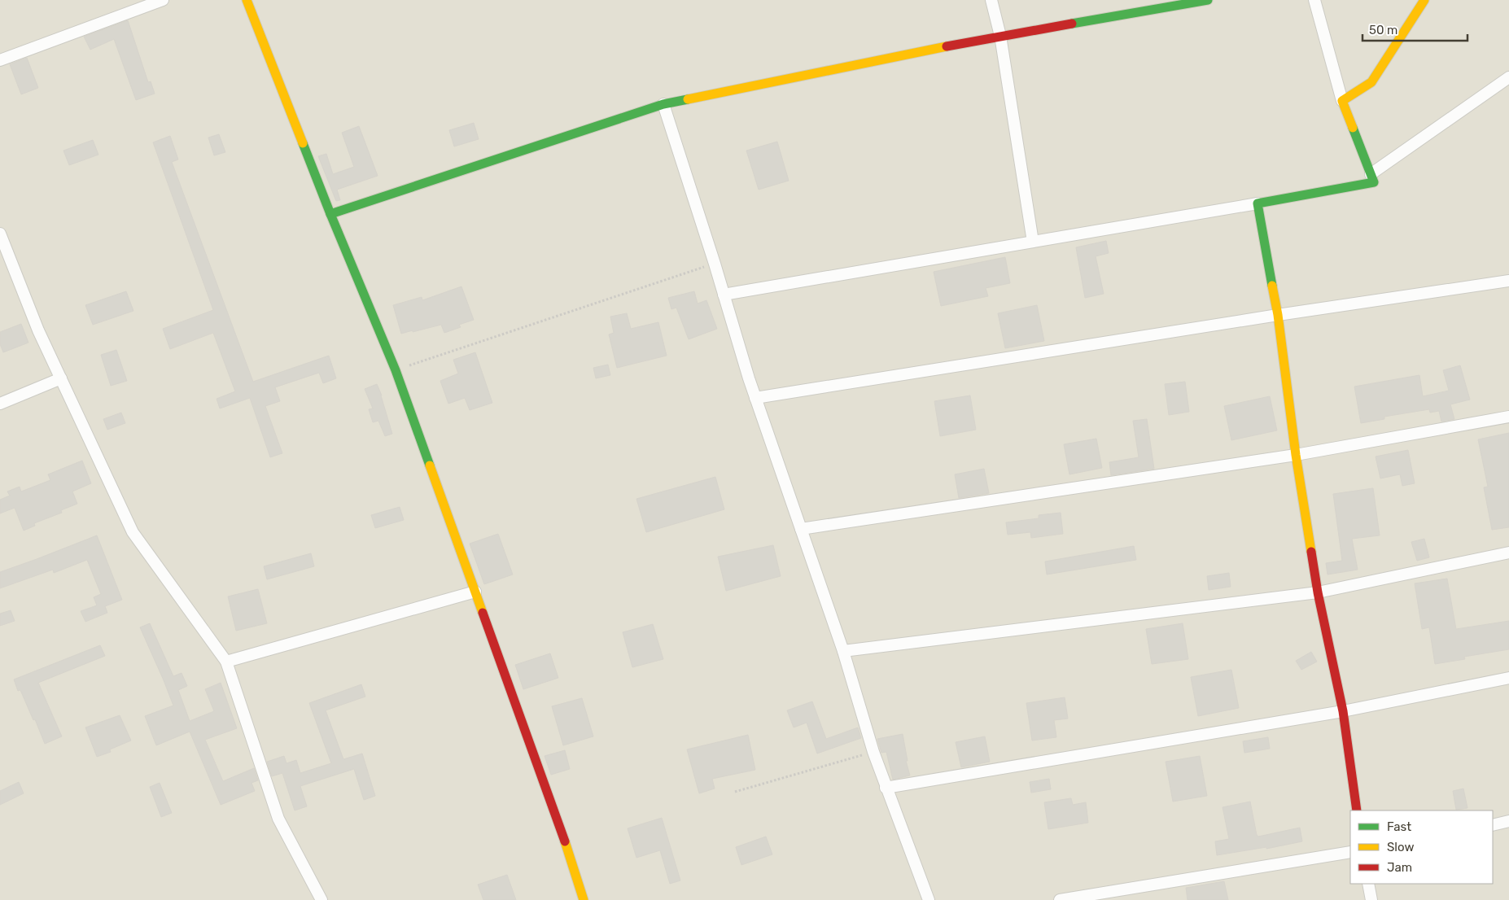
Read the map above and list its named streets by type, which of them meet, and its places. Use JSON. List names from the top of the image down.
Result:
{
  "legend": ["Fast", "Slow", "Jam"],
  "scale_bar": "50 m"
}
